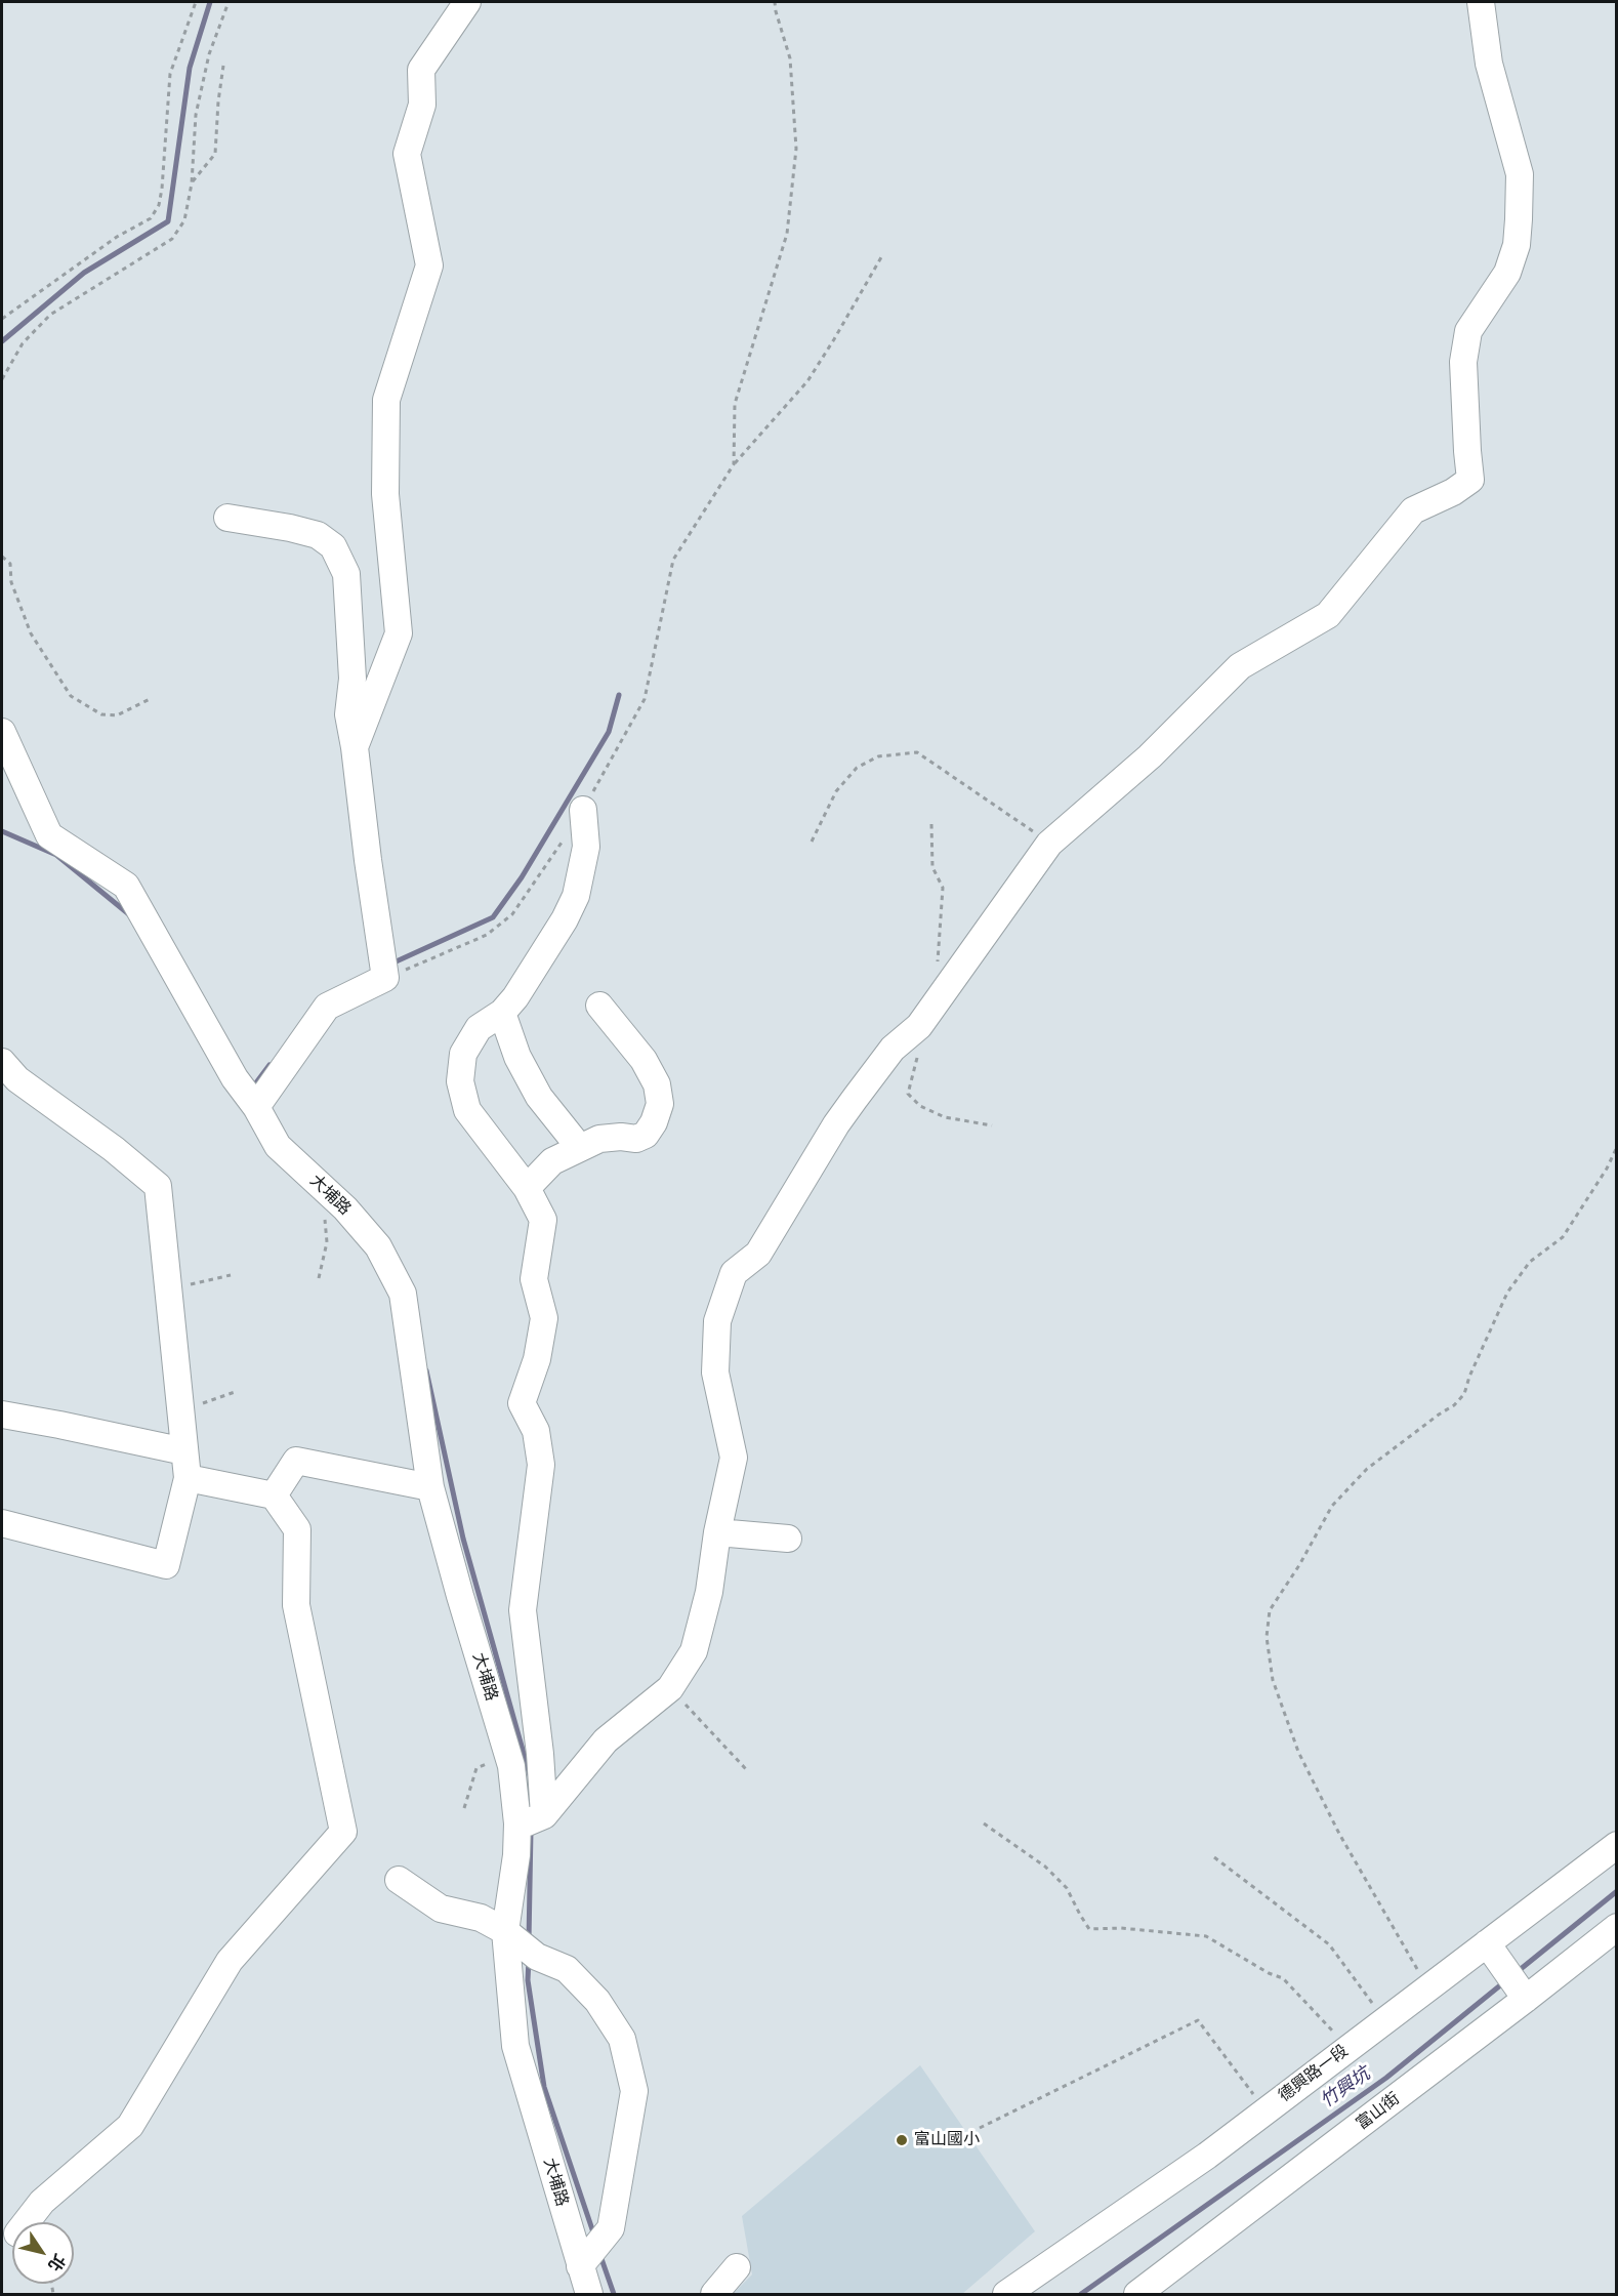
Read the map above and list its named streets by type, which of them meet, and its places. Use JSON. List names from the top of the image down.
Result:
{
  "streets": {
    "street": ["大埔路", "德興路一段", "富山街"]
  },
  "water": ["竹興坑"],
  "places": ["富山國小"],
  "north": "bottom right"
}
